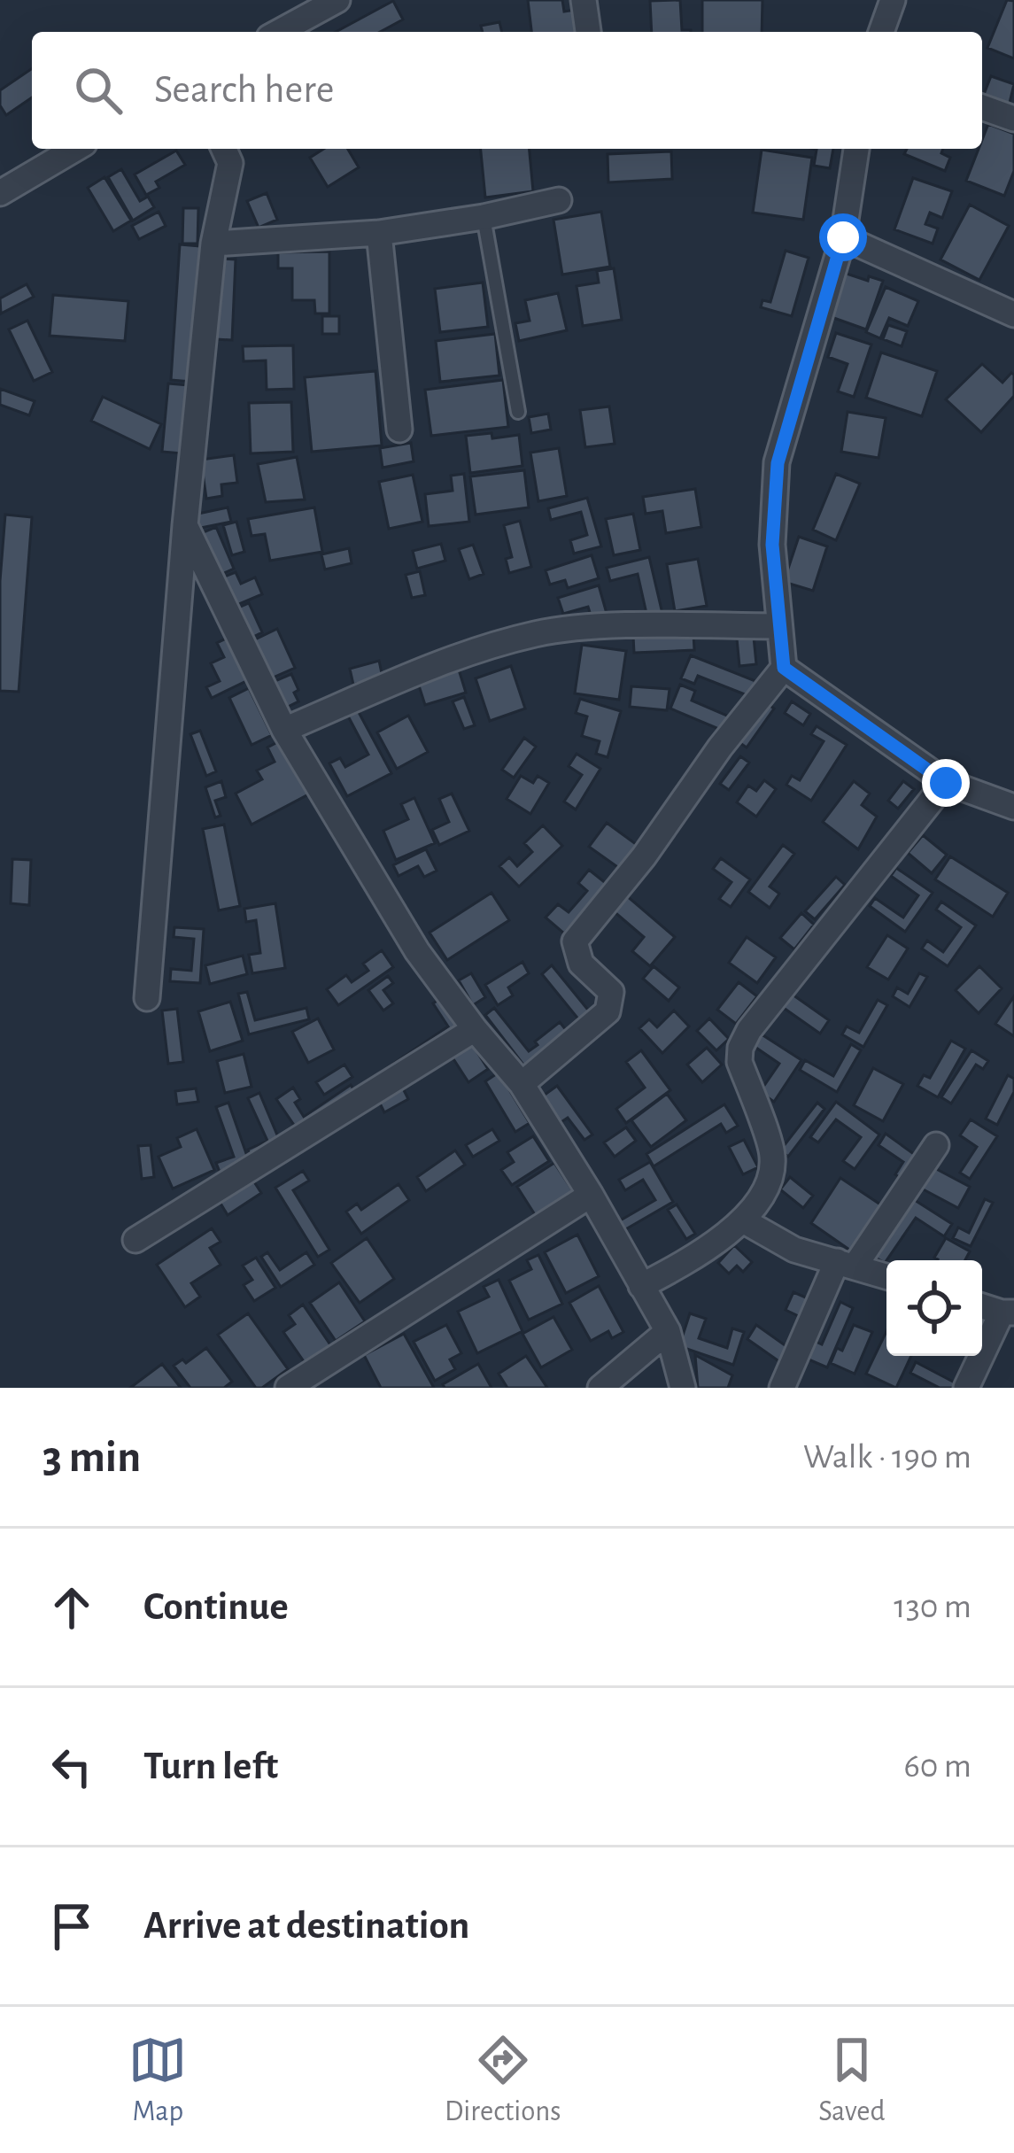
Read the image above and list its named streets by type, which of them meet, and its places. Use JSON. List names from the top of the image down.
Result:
{
  "page": {
    "search": "Search here",
    "heading": ["3 min", "Walk · 190 m"],
    "list": [
      ["Continue", "130 m"],
      ["Turn left", "60 m"],
      "Arrive at destination"
    ],
    "nav": ["Map", "Directions", "Saved"]
  }
}
